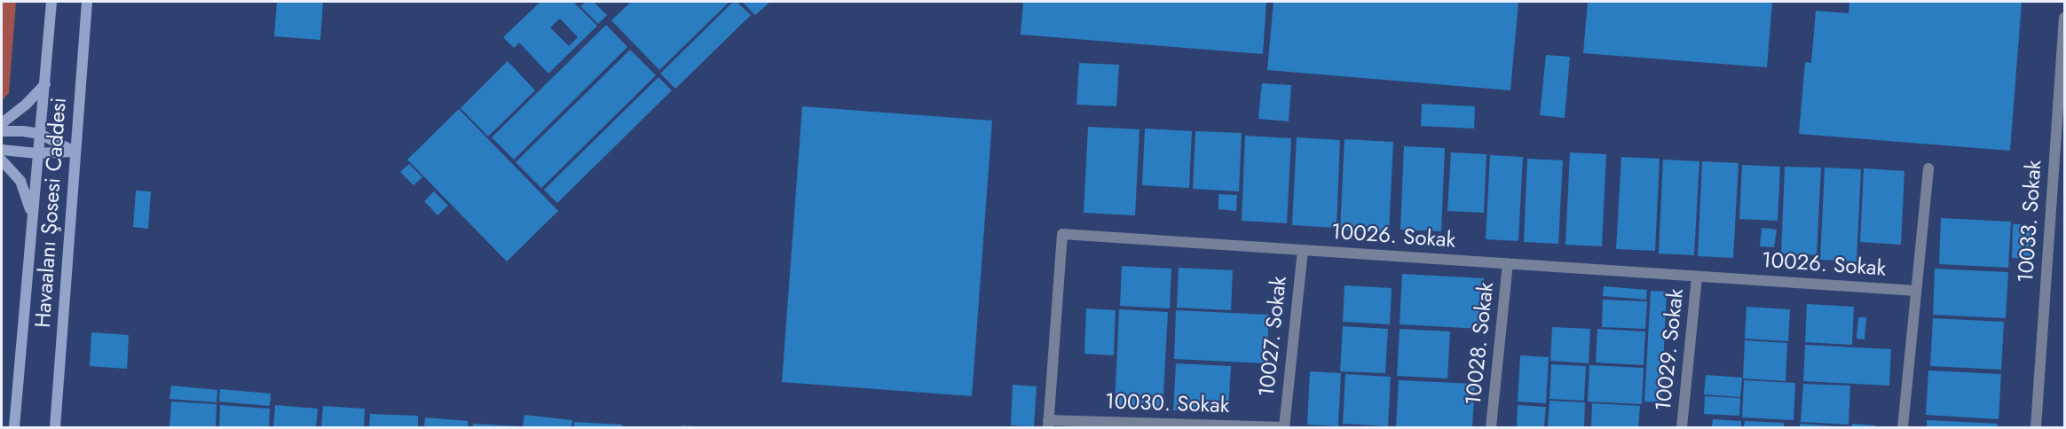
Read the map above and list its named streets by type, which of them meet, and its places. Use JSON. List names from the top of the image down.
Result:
{
  "streets": {
    "street": [
      "Havaalanı Şosesi Caddesi",
      "10033. Sokak",
      "10026. Sokak",
      "10027. Sokak",
      "10028. Sokak",
      "10029. Sokak",
      "10030. Sokak"
    ]
  },
  "crossings": [
    ["10026. Sokak", "10027. Sokak"],
    ["10026. Sokak", "10028. Sokak"],
    ["10026. Sokak", "10029. Sokak"],
    ["10026. Sokak", "10030. Sokak"],
    ["10027. Sokak", "10030. Sokak"]
  ]
}
